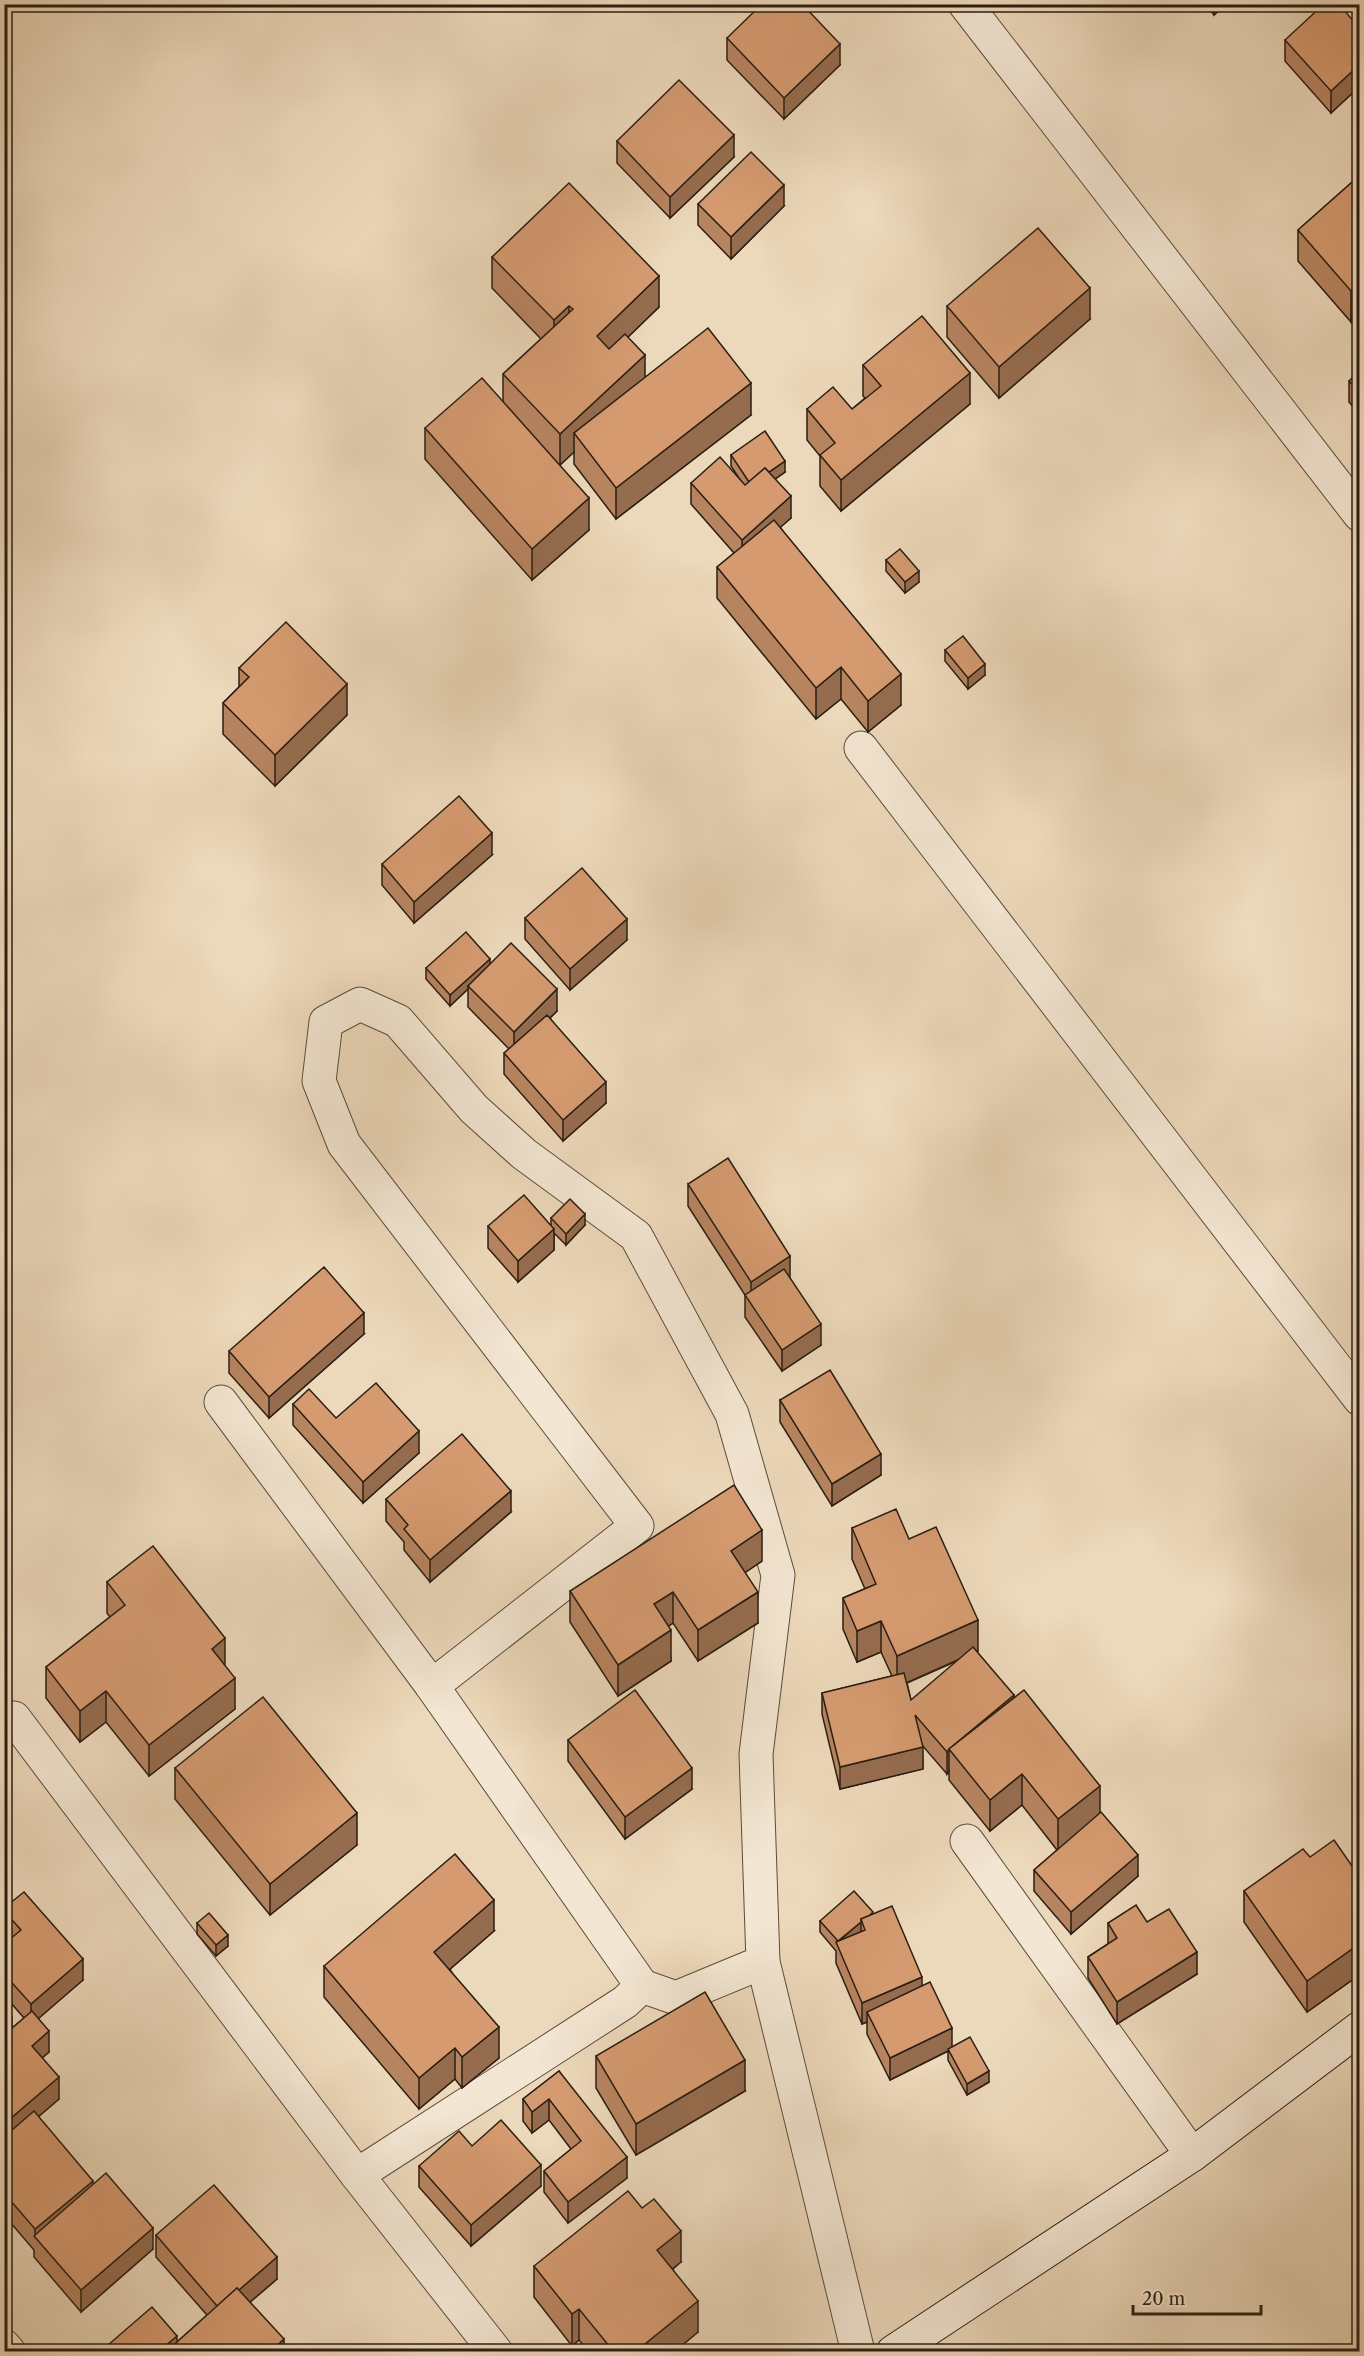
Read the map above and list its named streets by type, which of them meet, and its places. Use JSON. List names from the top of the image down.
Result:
{
  "scale_bar": "20 m"
}
